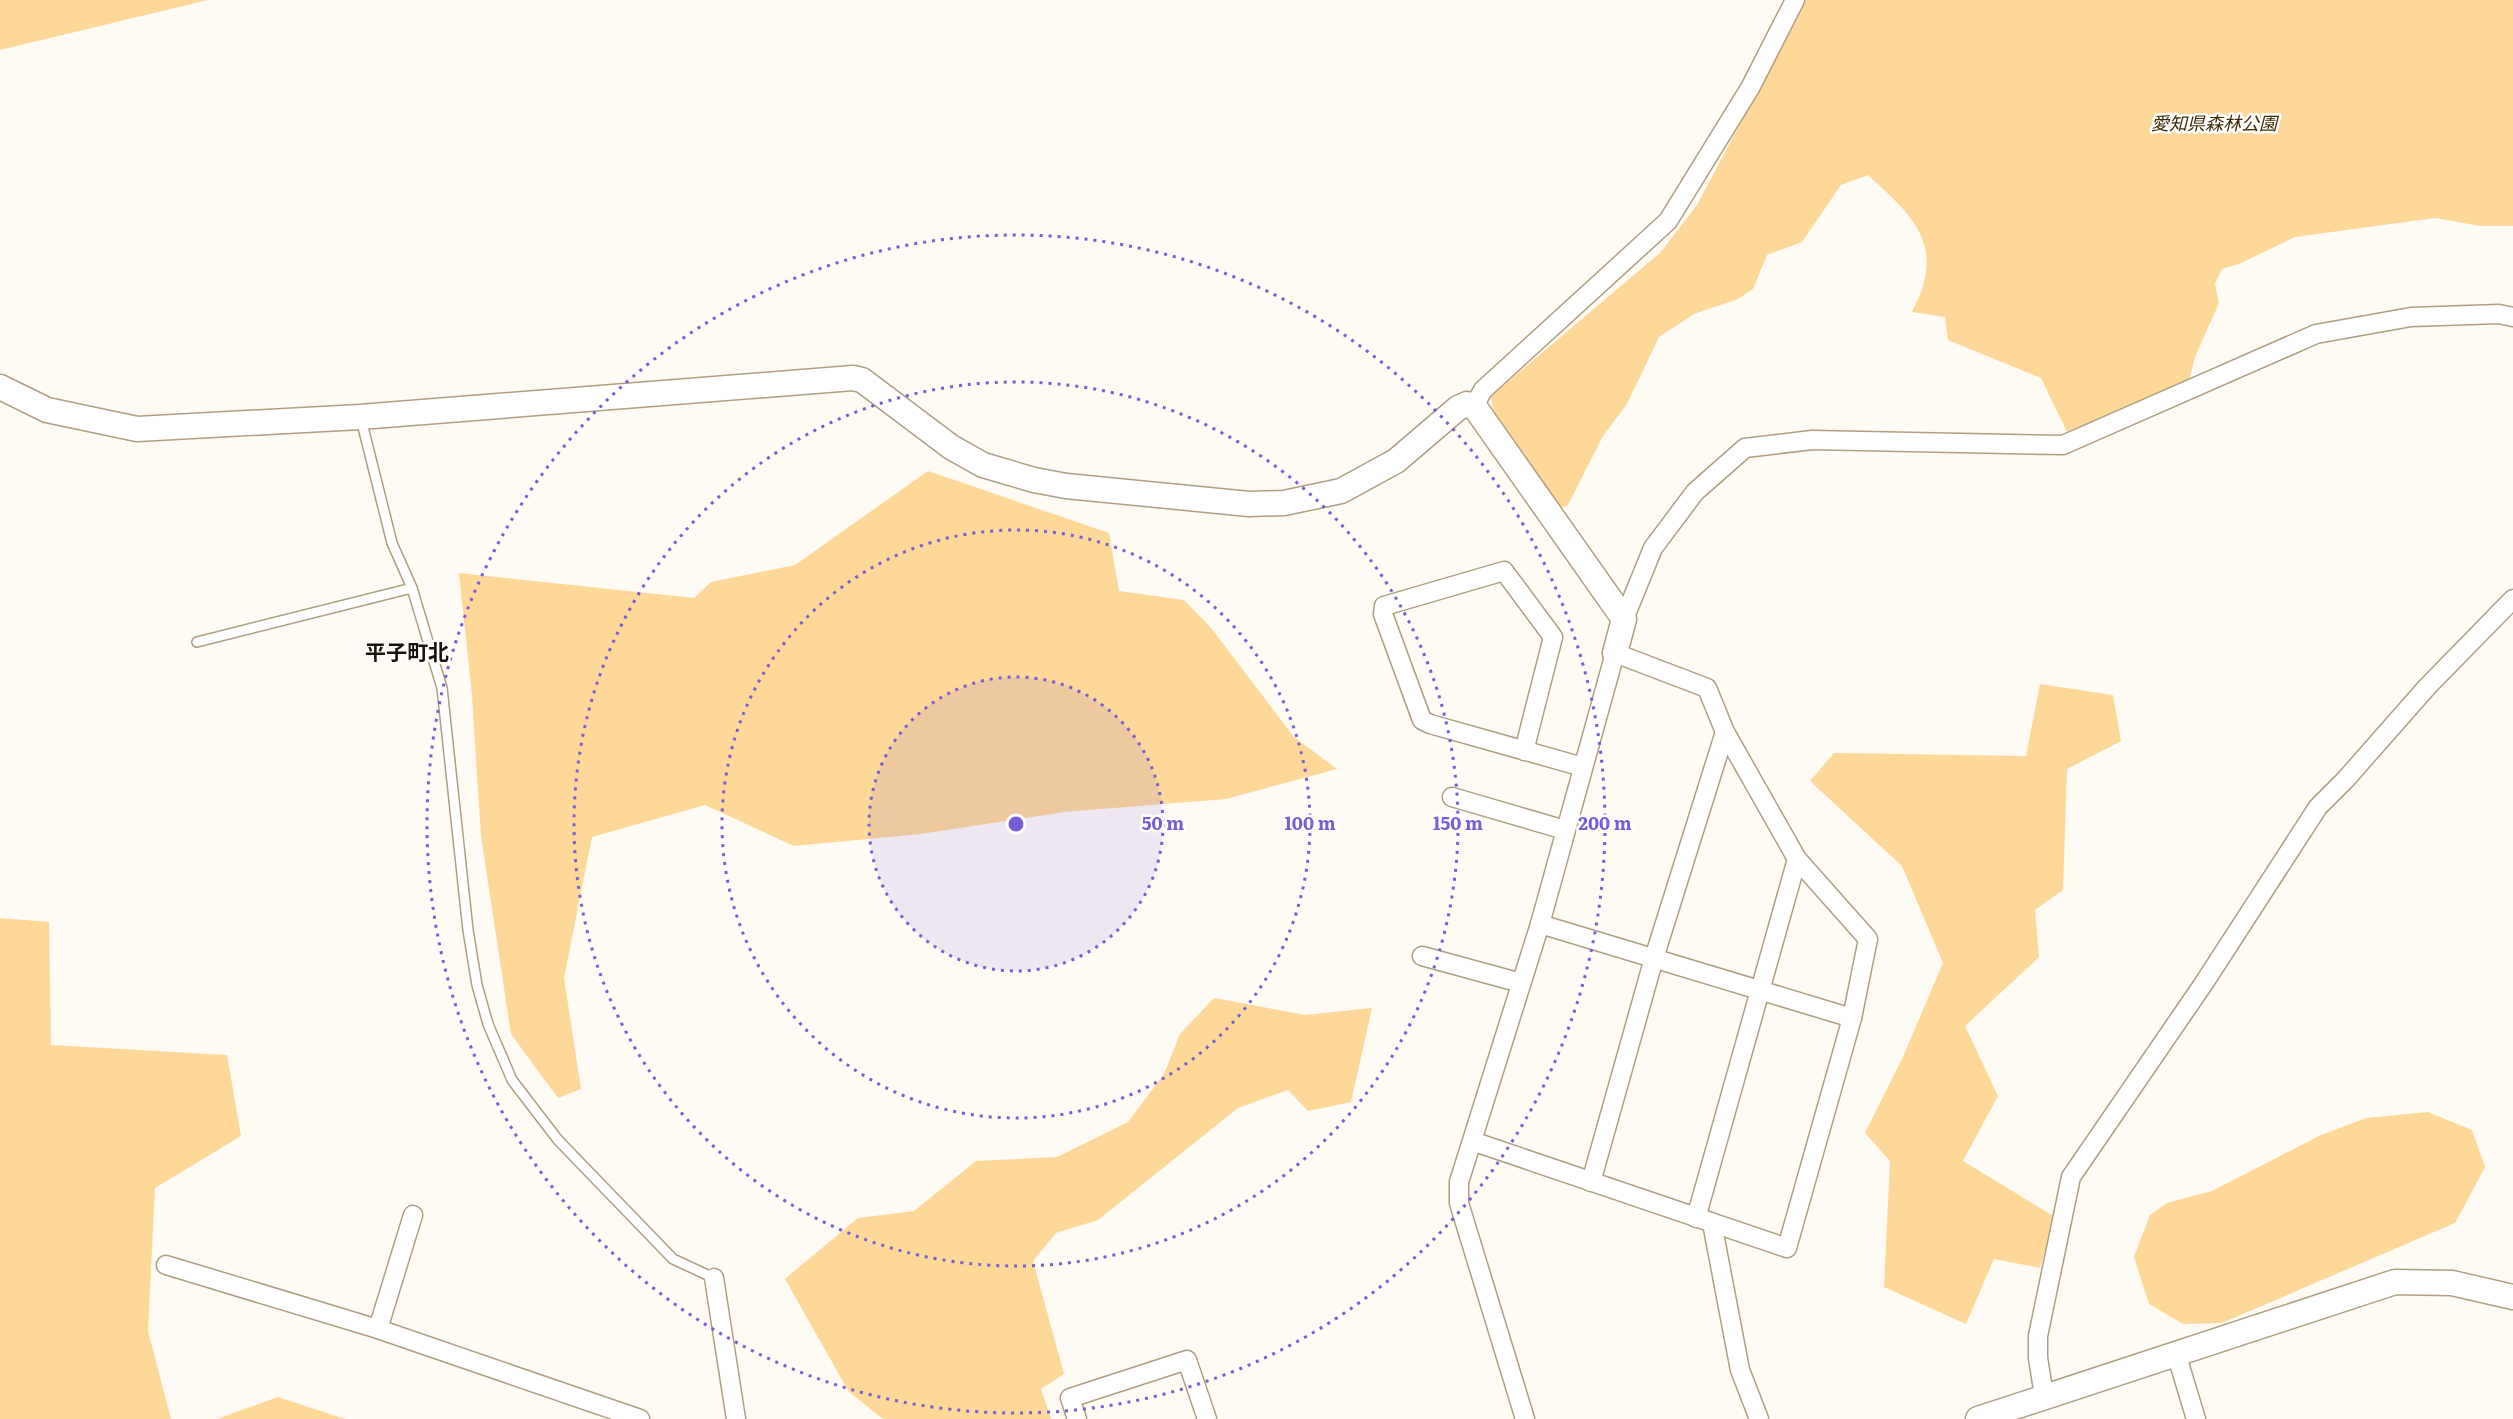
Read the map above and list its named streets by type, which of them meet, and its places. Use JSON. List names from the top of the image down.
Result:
{
  "districts": ["平子町北"],
  "parks": ["愛知県森林公園"],
  "rings": [
    "50 m",
    "100 m",
    "150 m",
    "200 m"
  ]
}
